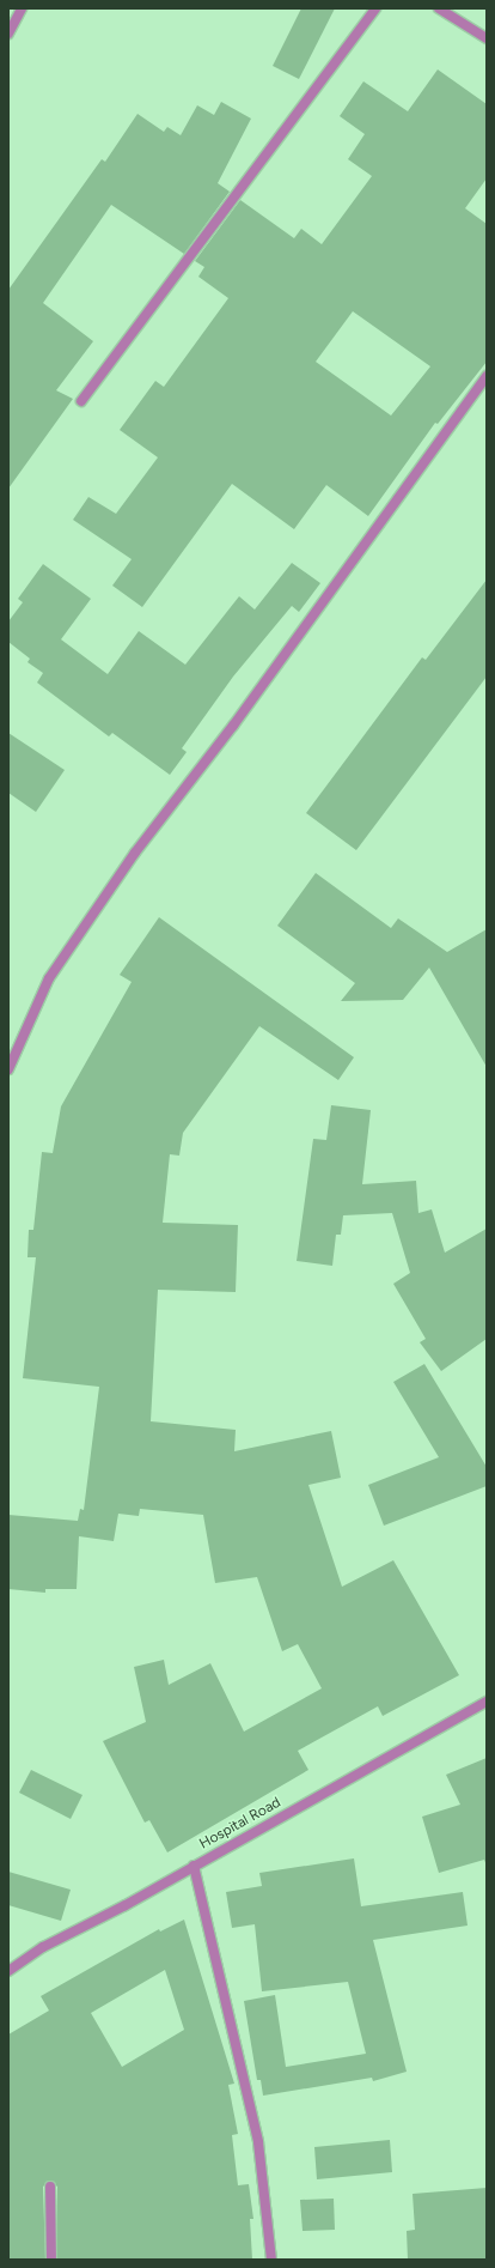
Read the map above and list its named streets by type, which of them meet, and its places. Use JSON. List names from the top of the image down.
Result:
{
  "streets": {
    "street": ["Hospital Road"]
  }
}
